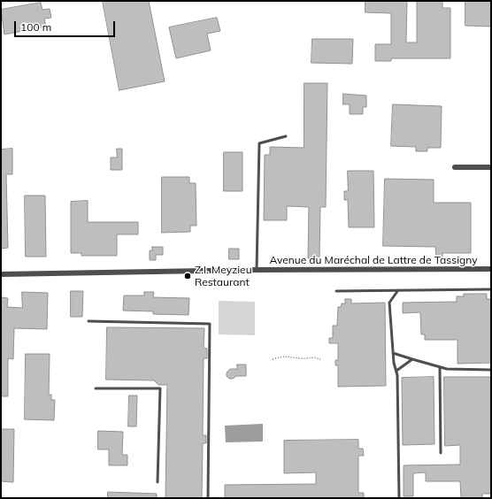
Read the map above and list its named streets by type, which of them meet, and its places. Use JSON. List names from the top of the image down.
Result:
{
  "streets": {
    "street": ["Avenue du Maréchal de Lattre de Tassigny"]
  },
  "places": ["Z.I. Meyzieu Restaurant"],
  "scale_bar": "100 m"
}
